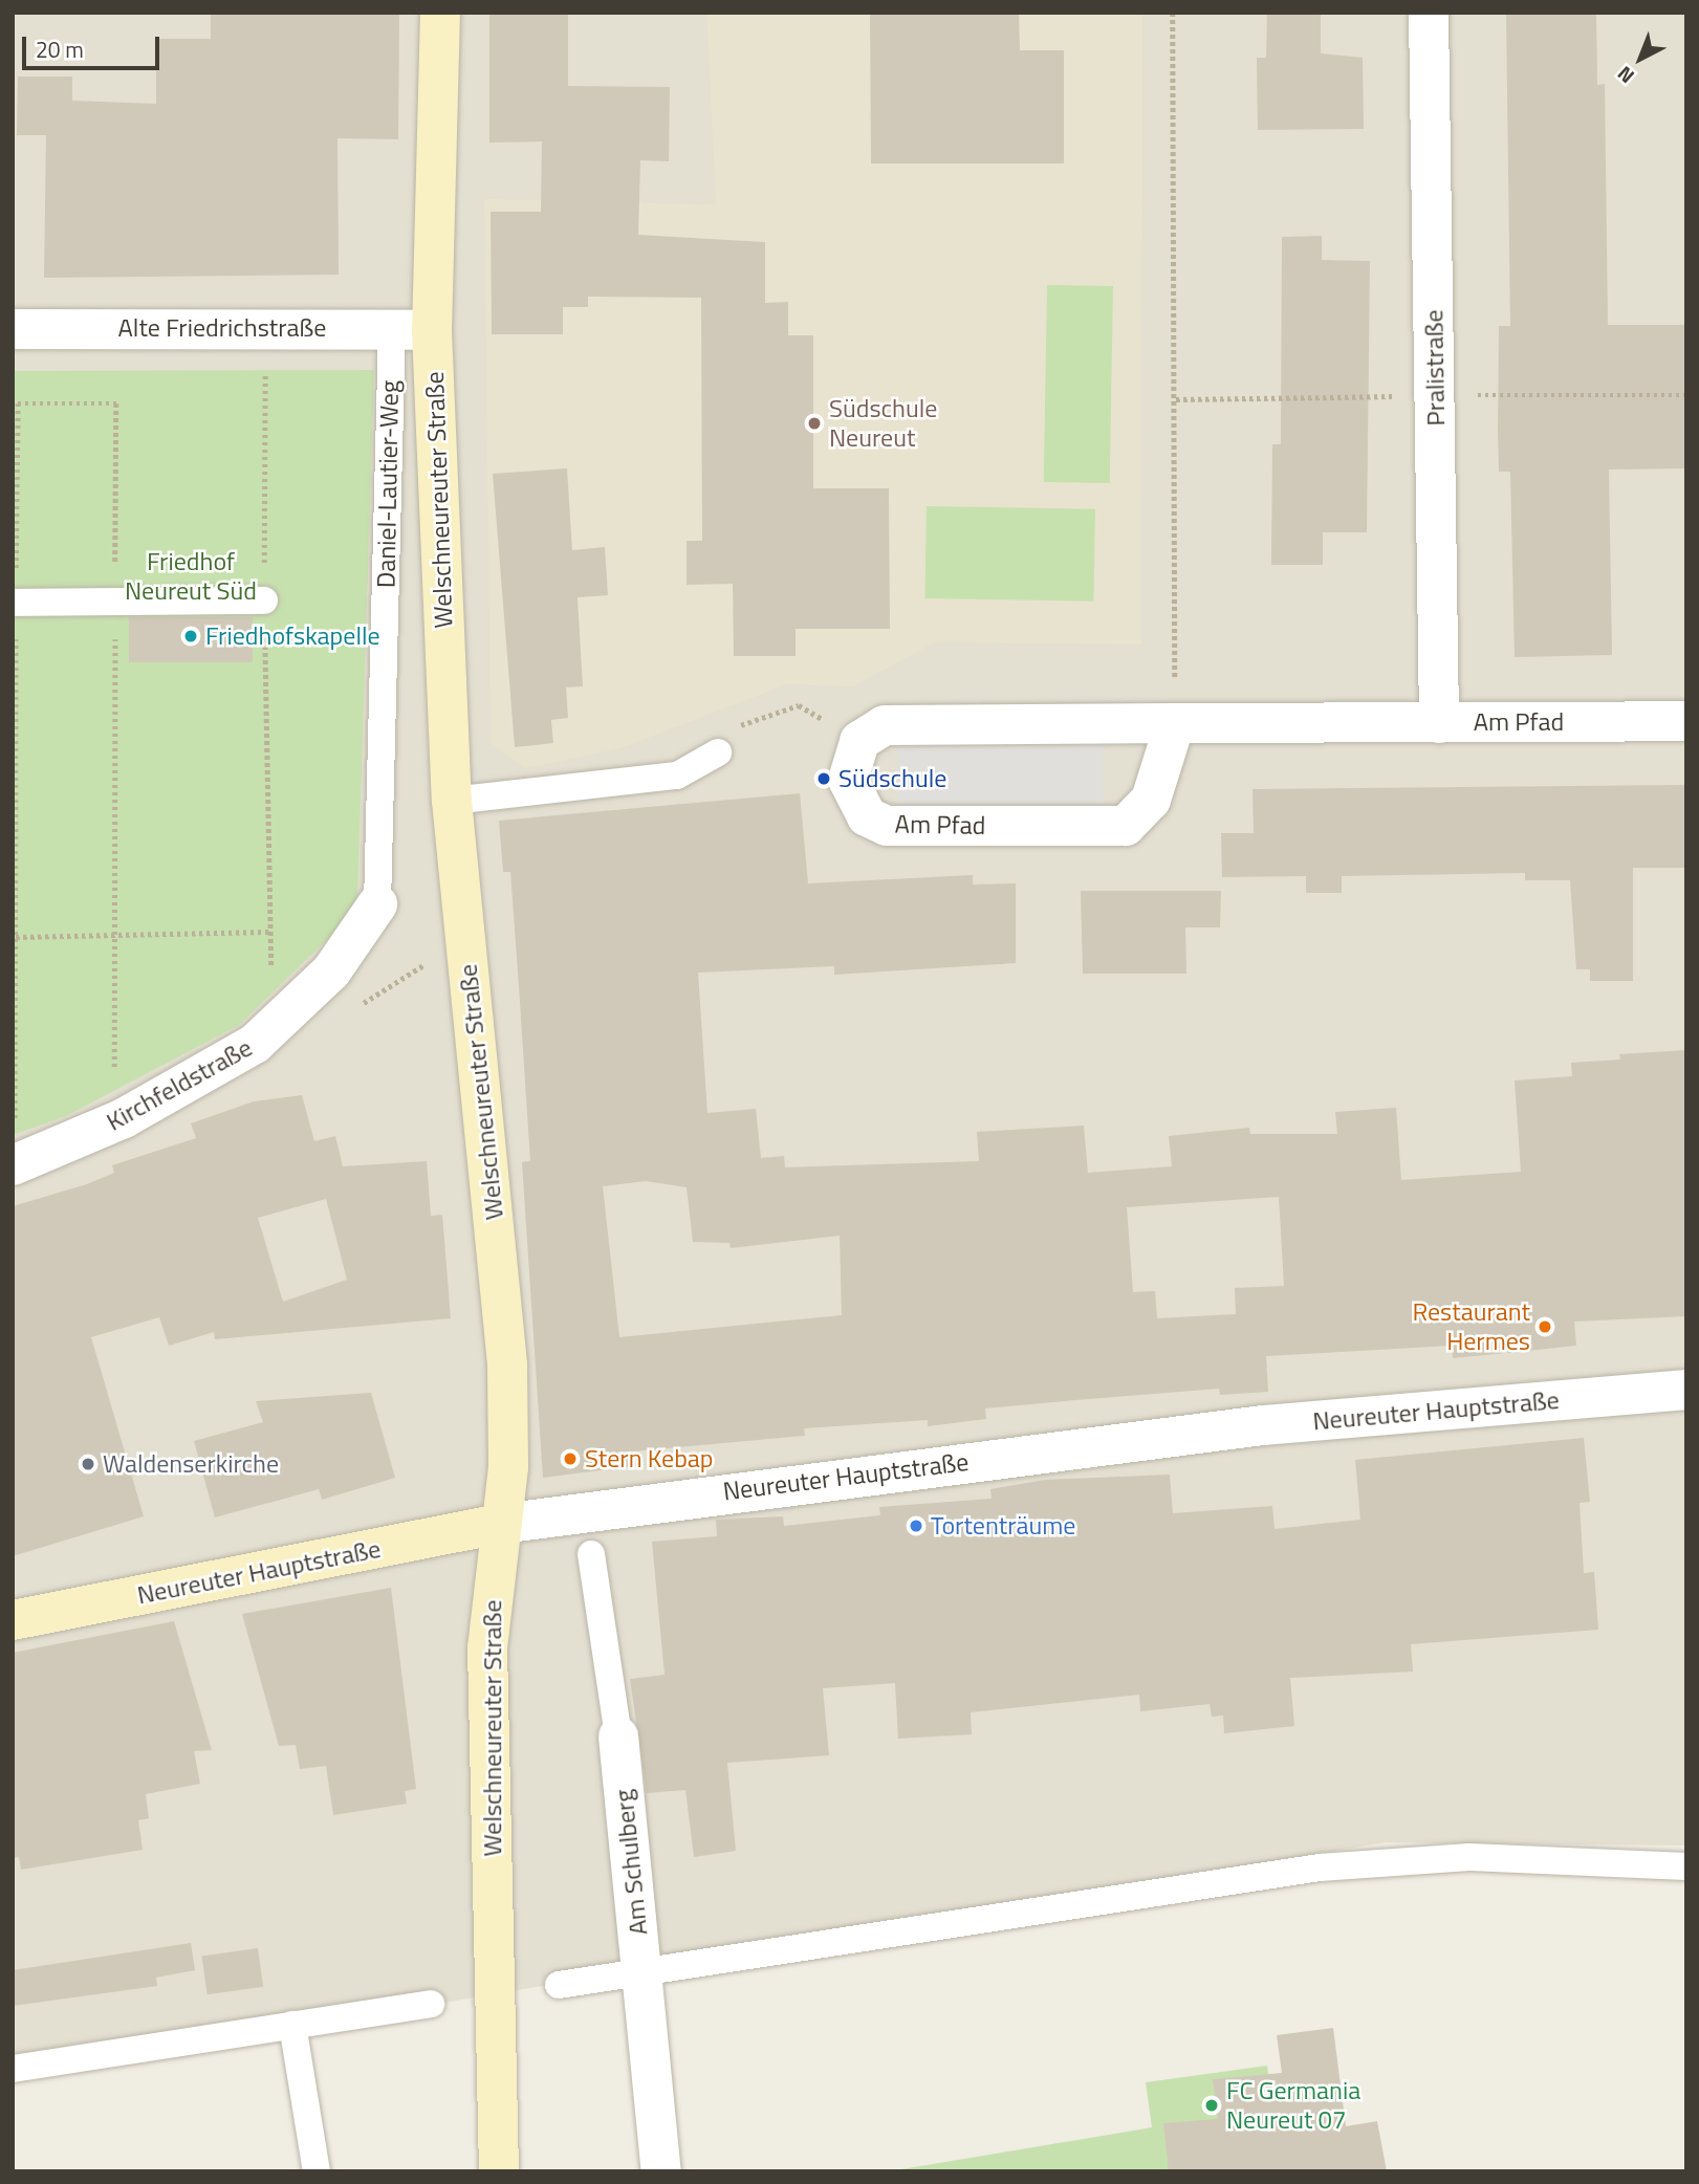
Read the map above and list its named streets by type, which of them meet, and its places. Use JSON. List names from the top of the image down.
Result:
{
  "streets": {
    "main road": ["Welschneureuter Straße", "Neureuter Hauptstraße"],
    "street": [
      "Alte Friedrichstraße",
      "Pralistraße",
      "Am Pfad",
      "Kirchfeldstraße",
      "Am Schulberg"
    ],
    "lane": ["Daniel-Lautier-Weg"]
  },
  "crossings": [
    ["Alte Friedrichstraße", "Daniel-Lautier-Weg"],
    ["Alte Friedrichstraße", "Welschneureuter Straße"],
    ["Pralistraße", "Am Pfad"],
    ["Daniel-Lautier-Weg", "Kirchfeldstraße"],
    ["Welschneureuter Straße", "Neureuter Hauptstraße"]
  ],
  "parks": ["Friedhof Neureut Süd"],
  "places": [
    "Südschule Neureut",
    "Friedhofskapelle",
    "Südschule",
    "Restaurant Hermes",
    "Stern Kebap",
    "Waldenserkirche",
    "Tortenträume",
    "FC Germania Neureut 07"
  ],
  "scale_bar": "20 m",
  "north": "bottom left"
}
